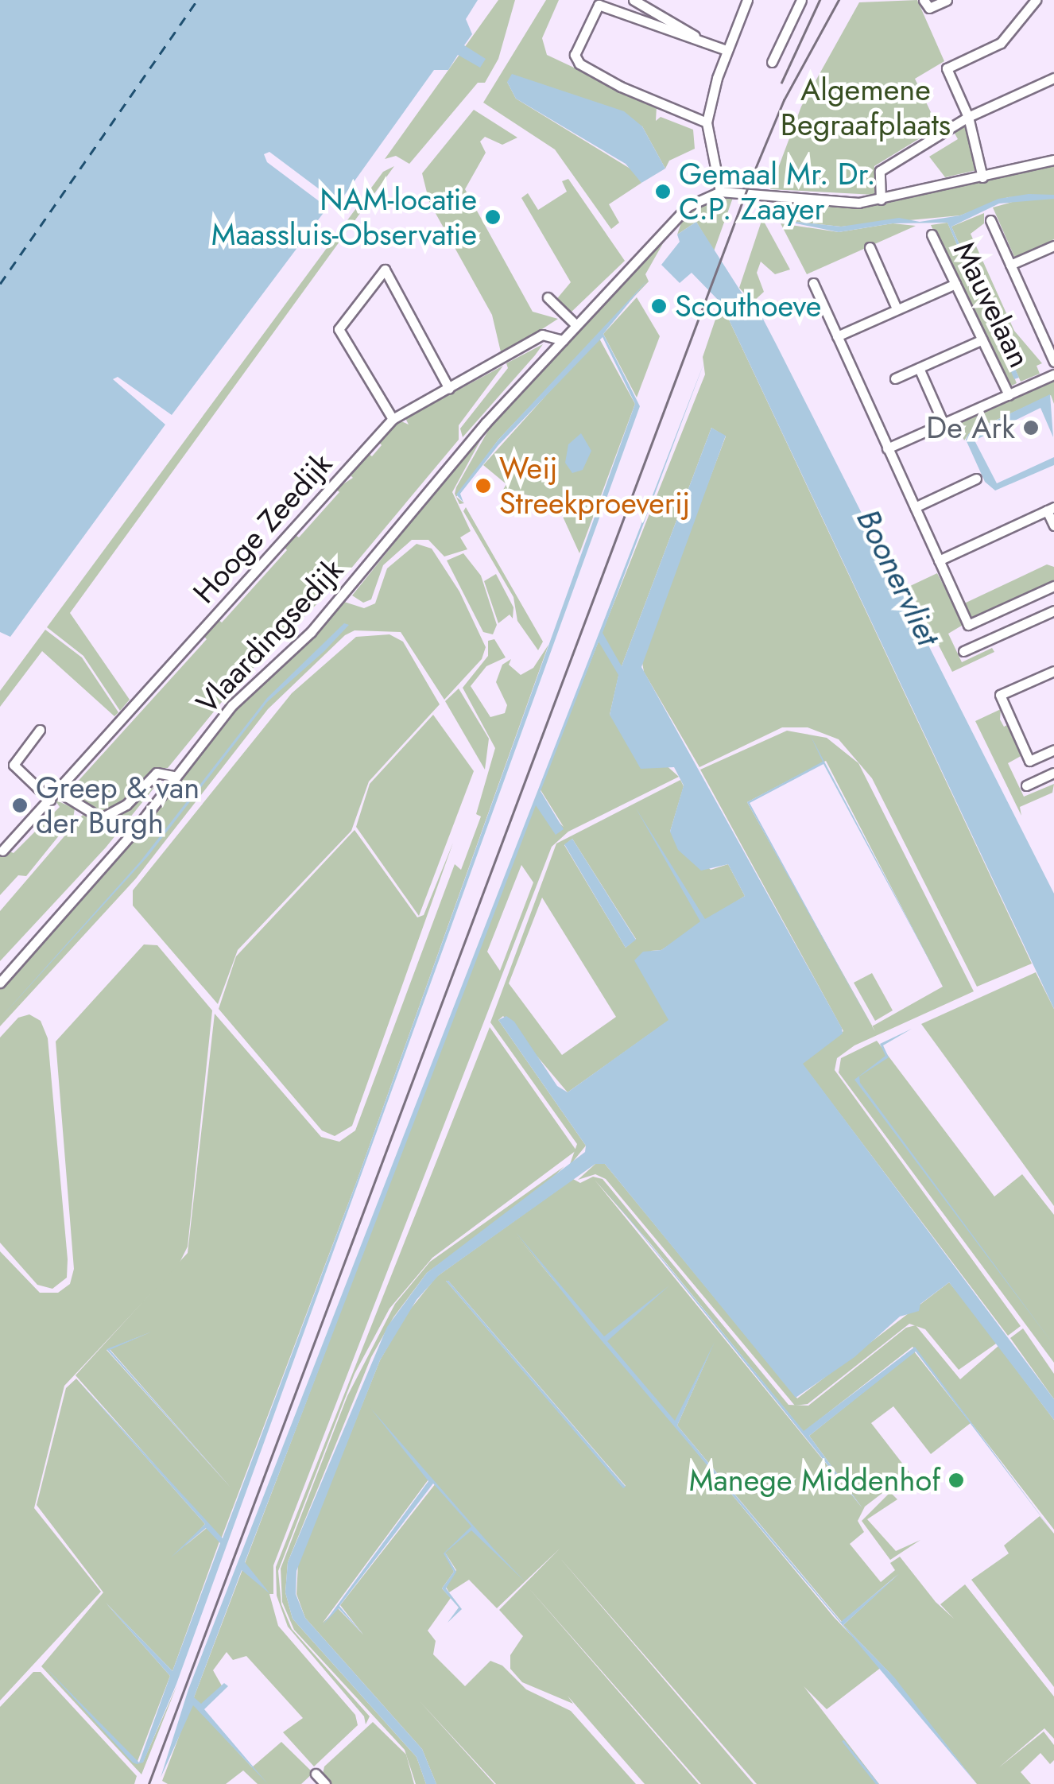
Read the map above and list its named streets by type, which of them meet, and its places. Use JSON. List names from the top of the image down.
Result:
{
  "streets": {
    "street": ["Mauvelaan", "Hooge Zeedijk", "Vlaardingsedijk"]
  },
  "crossings": [
    ["Hooge Zeedijk", "Vlaardingsedijk"]
  ],
  "water": ["Boonervliet"],
  "parks": ["Algemene Begraafplaats"],
  "places": [
    "Gemaal Mr. Dr. C.P. Zaayer",
    "NAM-locatie Maassluis-Observatie",
    "Scouthoeve",
    "De Ark",
    "Weij Streekproeverij",
    "Greep & van der Burgh",
    "Manege Middenhof"
  ]
}
